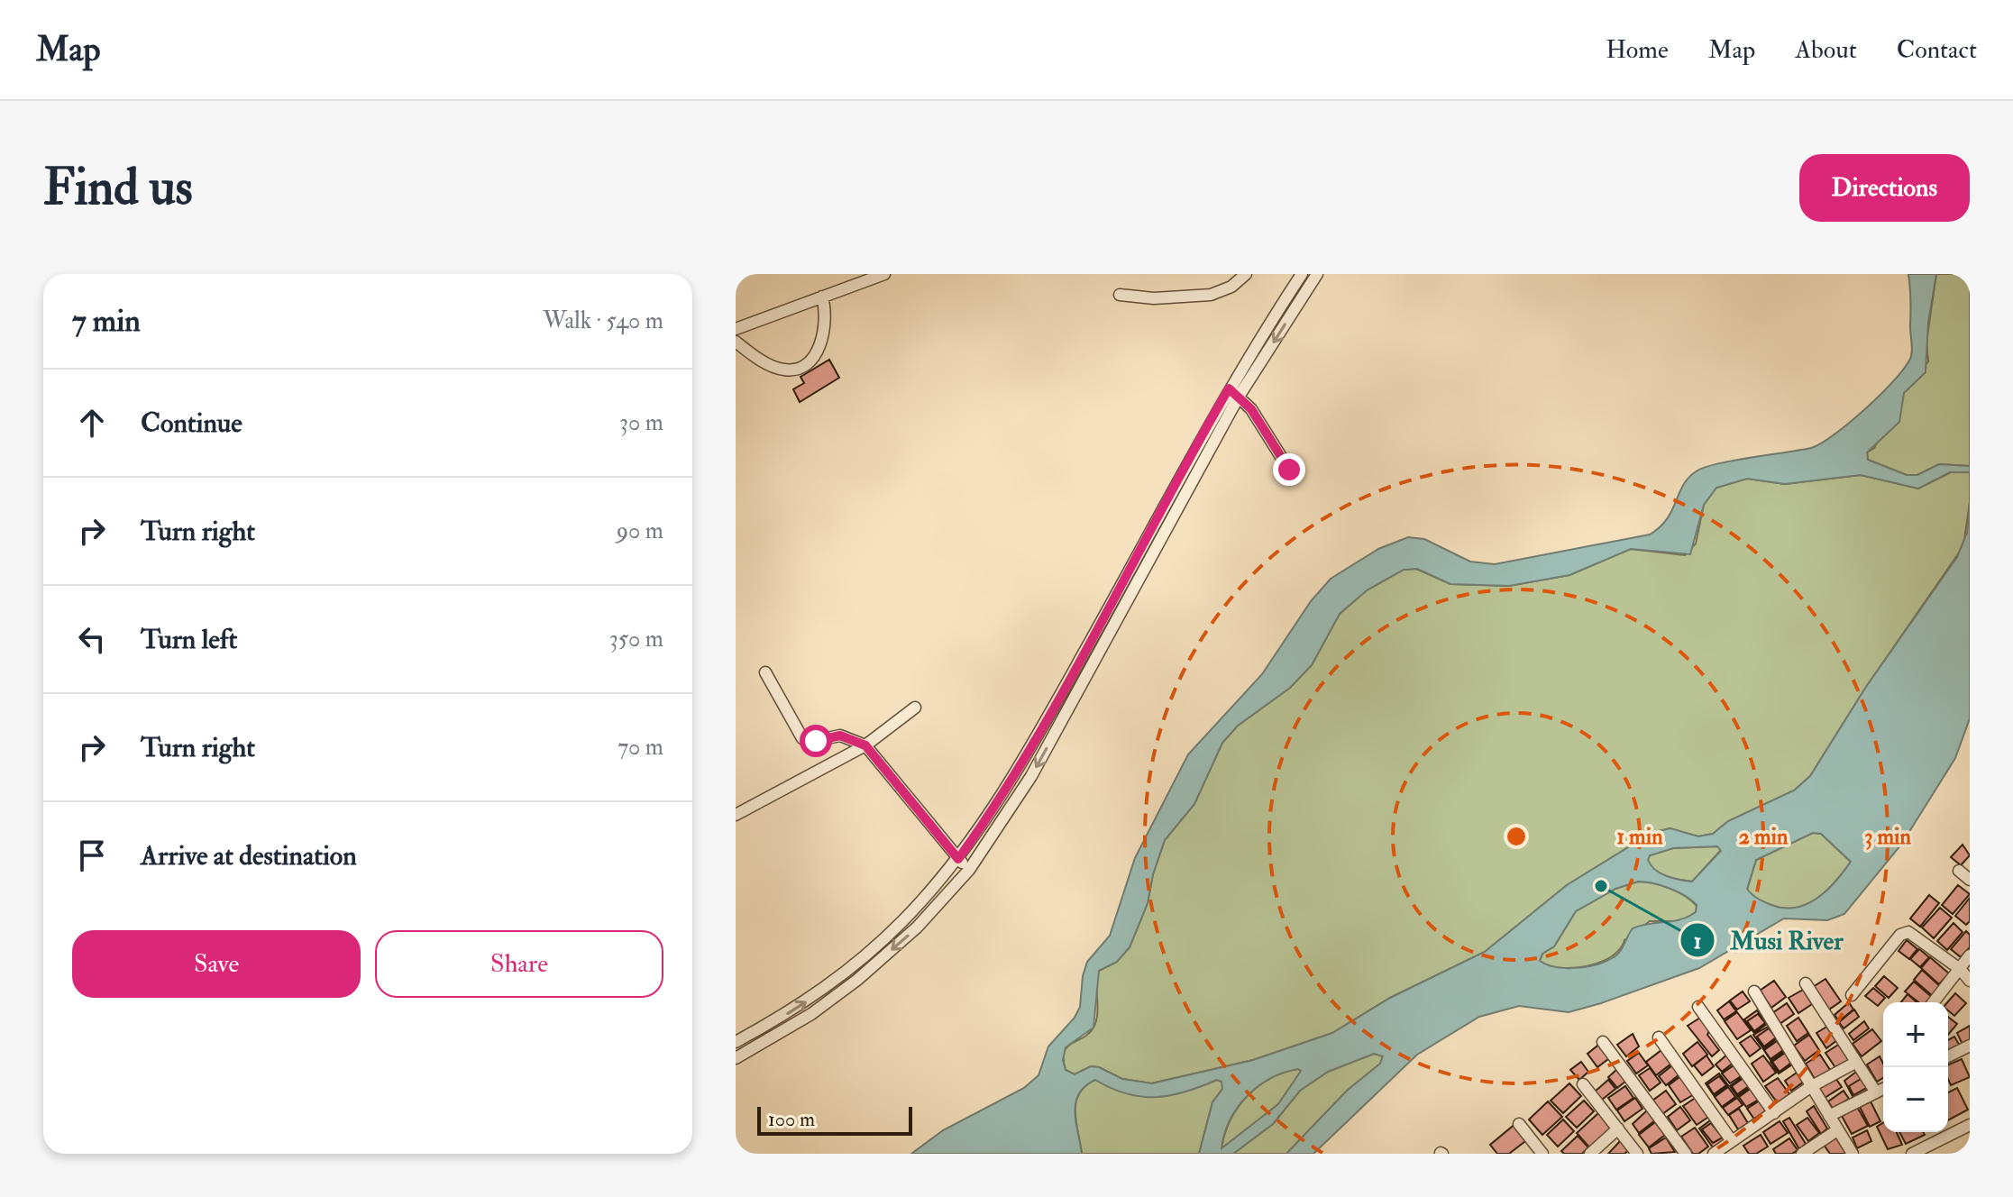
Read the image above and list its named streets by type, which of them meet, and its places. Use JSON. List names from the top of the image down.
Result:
{
  "places": ["Musi River"],
  "scale_bar": "100 m",
  "page": {
    "header": "Map",
    "nav": [
      "Home",
      "Map",
      "About",
      "Contact"
    ],
    "buttons": [
      "Directions",
      ["Save", "Share"]
    ],
    "title": "Find us",
    "heading": ["7 min", "Walk · 540 m"],
    "list": [
      ["Continue", "30 m"],
      ["Turn right", "90 m"],
      ["Turn left", "350 m"],
      ["Turn right", "70 m"],
      "Arrive at destination"
    ],
    "map_buttons": ["+", "−"],
    "scale": "100 m"
  },
  "rings": ["1 min", "2 min", "3 min"]
}
